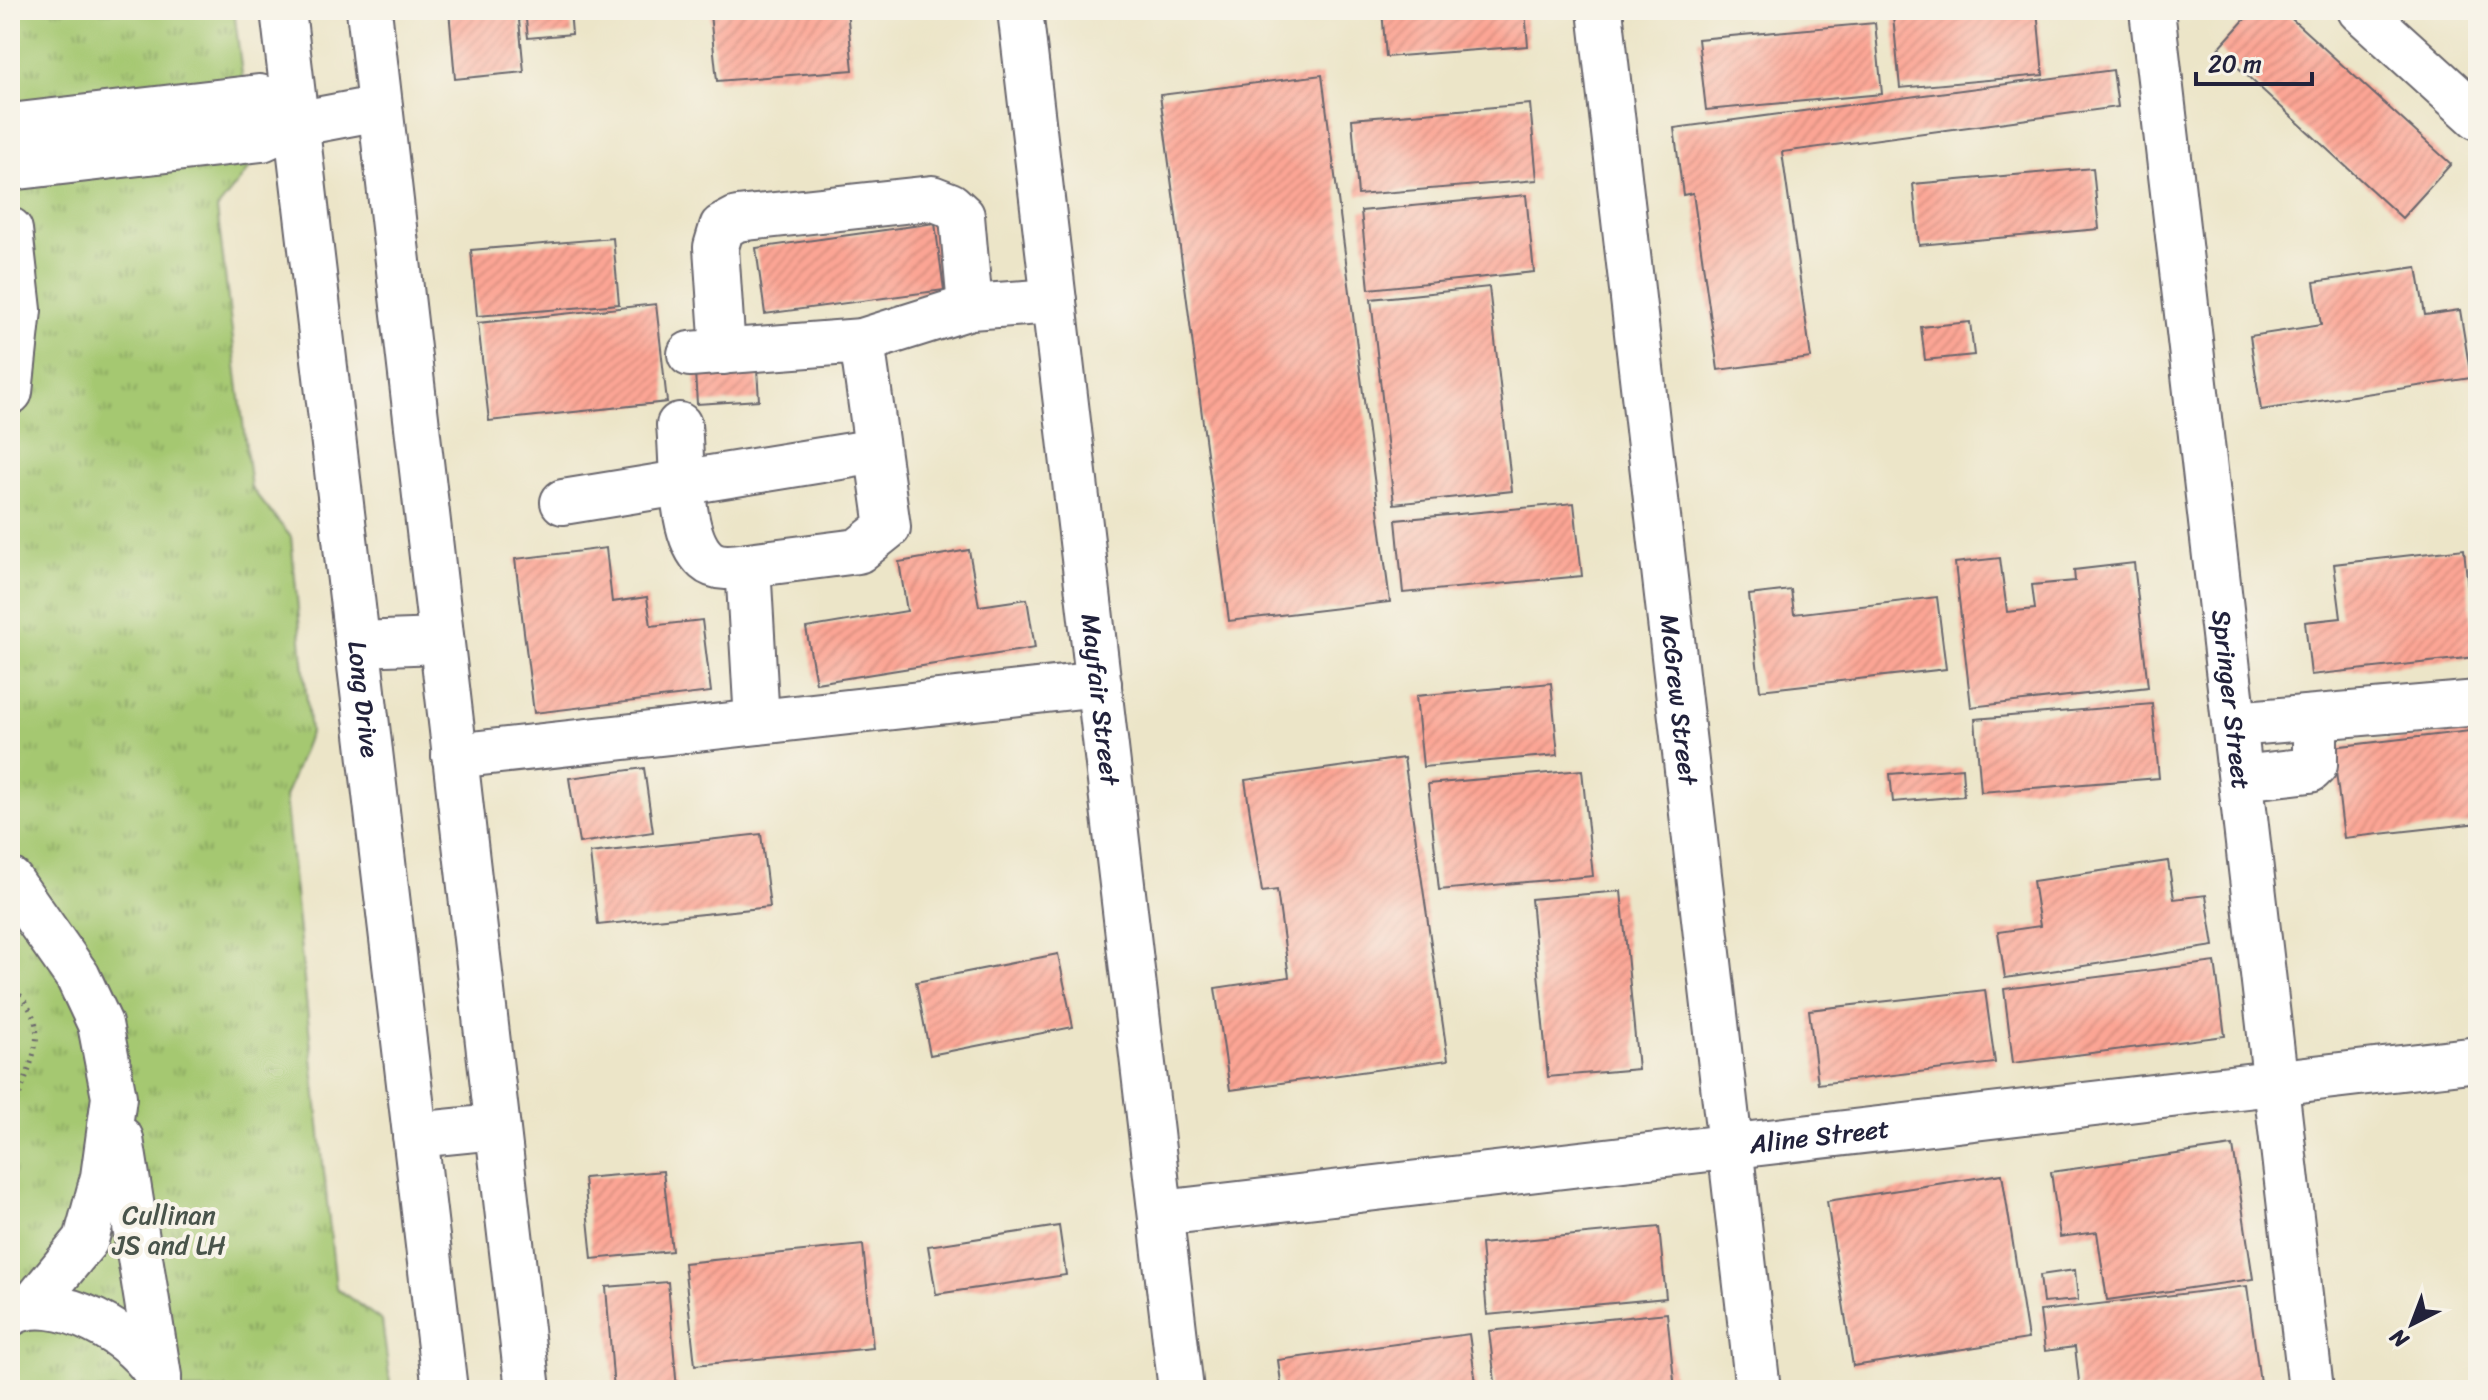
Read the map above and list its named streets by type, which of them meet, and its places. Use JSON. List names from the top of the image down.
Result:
{
  "streets": {
    "street": [
      "Long Drive",
      "Mayfair Street",
      "McGrew Street",
      "Springer Street",
      "Aline Street"
    ]
  },
  "crossings": [
    ["Mayfair Street", "Aline Street"],
    ["McGrew Street", "Aline Street"],
    ["Springer Street", "Aline Street"]
  ],
  "parks": ["Cullinan JS and LH"],
  "scale_bar": "20 m",
  "north": "bottom left"
}
